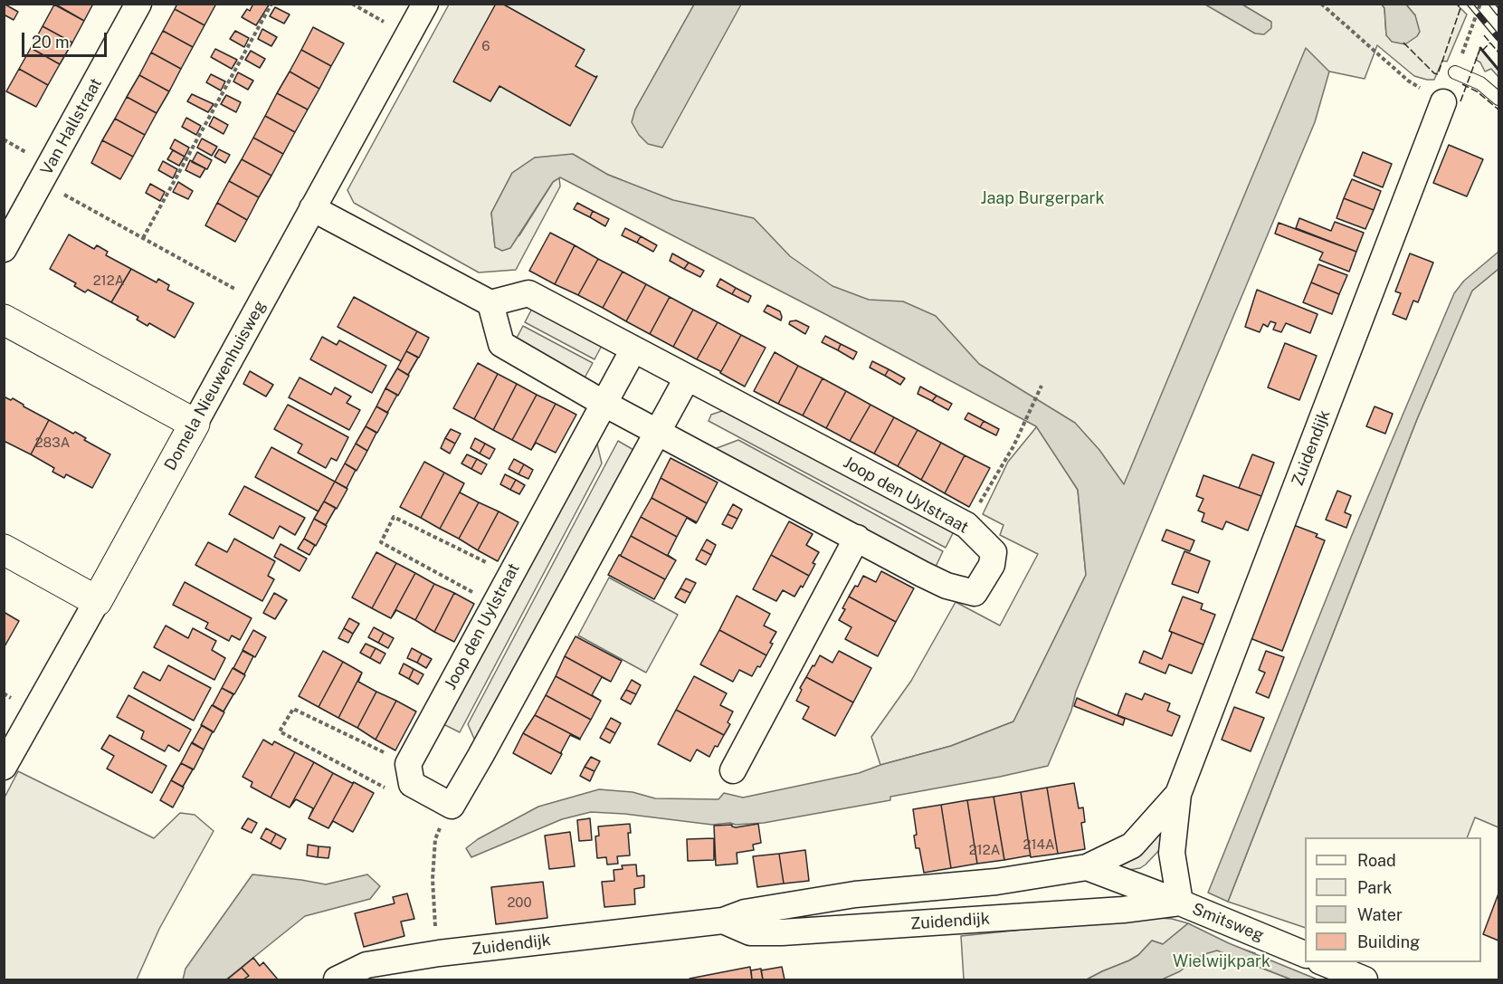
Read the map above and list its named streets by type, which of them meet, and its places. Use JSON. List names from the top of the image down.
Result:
{
  "streets": {
    "street": [
      "Van Hallstraat",
      "Domela Nieuwenhuisweg",
      "Zuidendijk",
      "Joop den Uylstraat",
      "Smitsweg"
    ]
  },
  "crossings": [
    ["Zuidendijk", "Smitsweg"]
  ],
  "parks": ["Jaap Burgerpark", "Wielwijkpark"],
  "house_numbers": [
    "6",
    "212A",
    "283A",
    "214A",
    "212A",
    "200"
  ],
  "legend": [
    "Road",
    "Park",
    "Water",
    "Building"
  ],
  "scale_bar": "20 m"
}
